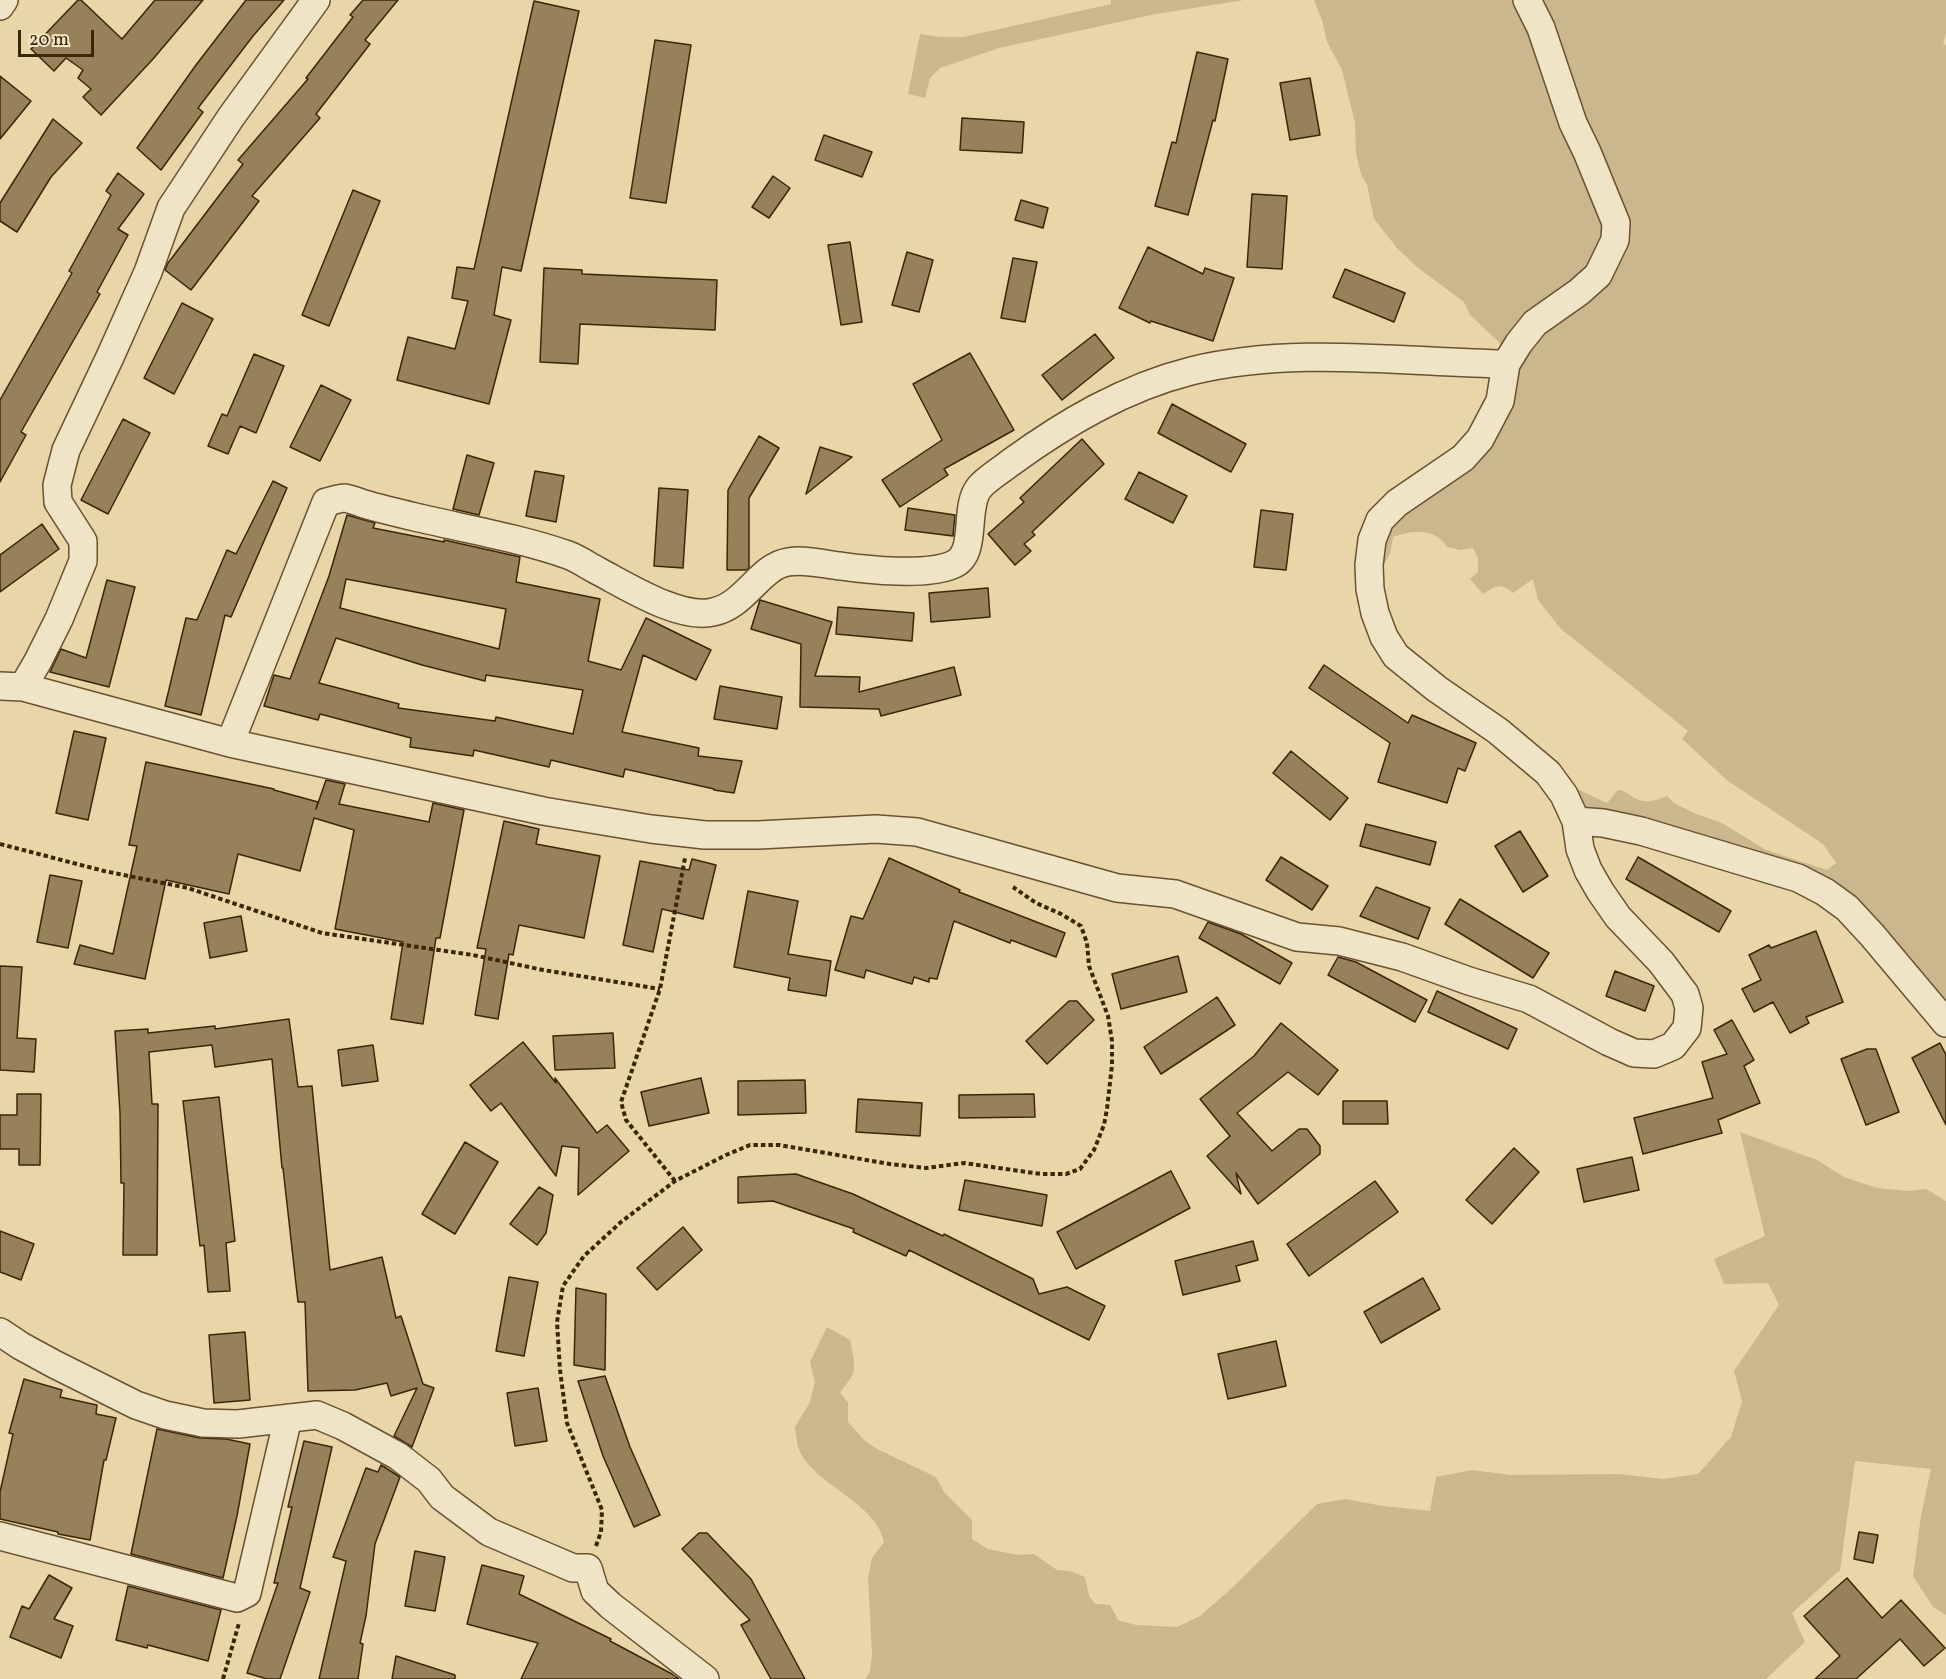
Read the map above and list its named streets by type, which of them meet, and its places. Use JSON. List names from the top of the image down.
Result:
{
  "scale_bar": "20 m"
}
